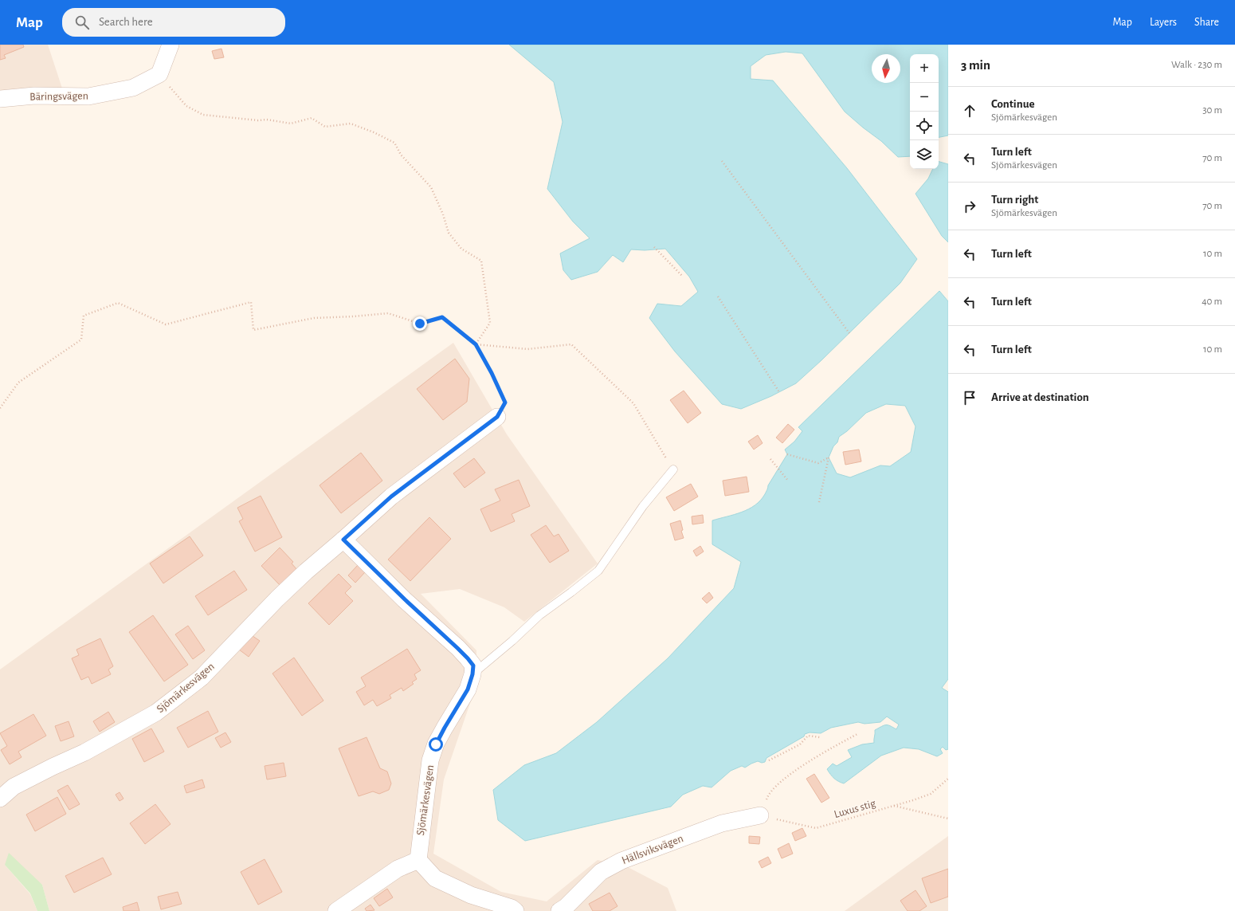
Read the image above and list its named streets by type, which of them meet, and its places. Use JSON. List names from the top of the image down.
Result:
{
  "streets": {
    "street": ["Bäringsvägen", "Sjömärkesvägen", "Hällsviksvägen"],
    "path": ["Luxus stig"]
  },
  "crossings": [
    ["Luxus stig", "Hällsviksvägen"]
  ],
  "north": "bottom",
  "page": {
    "header": "Map",
    "search": "Search here",
    "nav": ["Map", "Layers", "Share"],
    "heading": ["3 min", "Walk · 230 m"],
    "map_buttons": ["+", "−"],
    "list": [
      ["Continue", "Sjömärkesvägen", "30 m"],
      ["Turn left", "Sjömärkesvägen", "70 m"],
      ["Turn right", "Sjömärkesvägen", "70 m"],
      ["Turn left", "10 m"],
      ["Turn left", "40 m"],
      ["Turn left", "10 m"],
      "Arrive at destination"
    ]
  }
}
